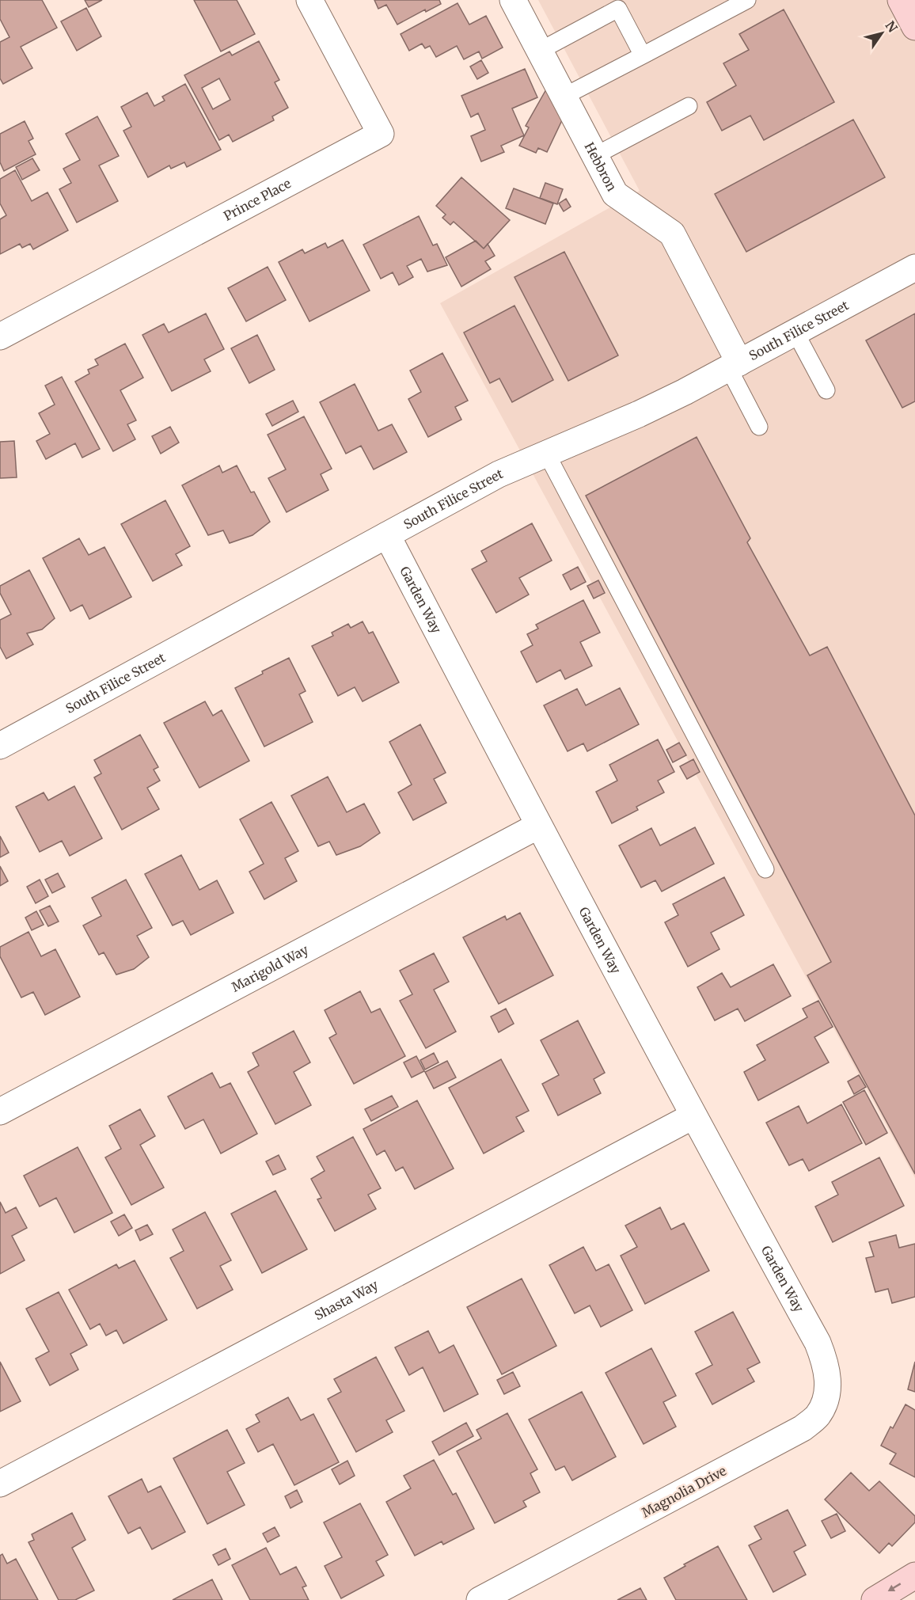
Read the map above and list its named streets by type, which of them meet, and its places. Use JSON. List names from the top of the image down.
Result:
{
  "streets": {
    "street": [
      "Hebbron",
      "Prince Place",
      "South Filice Street",
      "Garden Way",
      "Marigold Way",
      "Shasta Way",
      "Magnolia Drive"
    ]
  },
  "crossings": [
    ["Hebbron", "South Filice Street"],
    ["South Filice Street", "Garden Way"],
    ["Garden Way", "Marigold Way"],
    ["Garden Way", "Shasta Way"],
    ["Garden Way", "Magnolia Drive"]
  ],
  "north": "top right"
}
